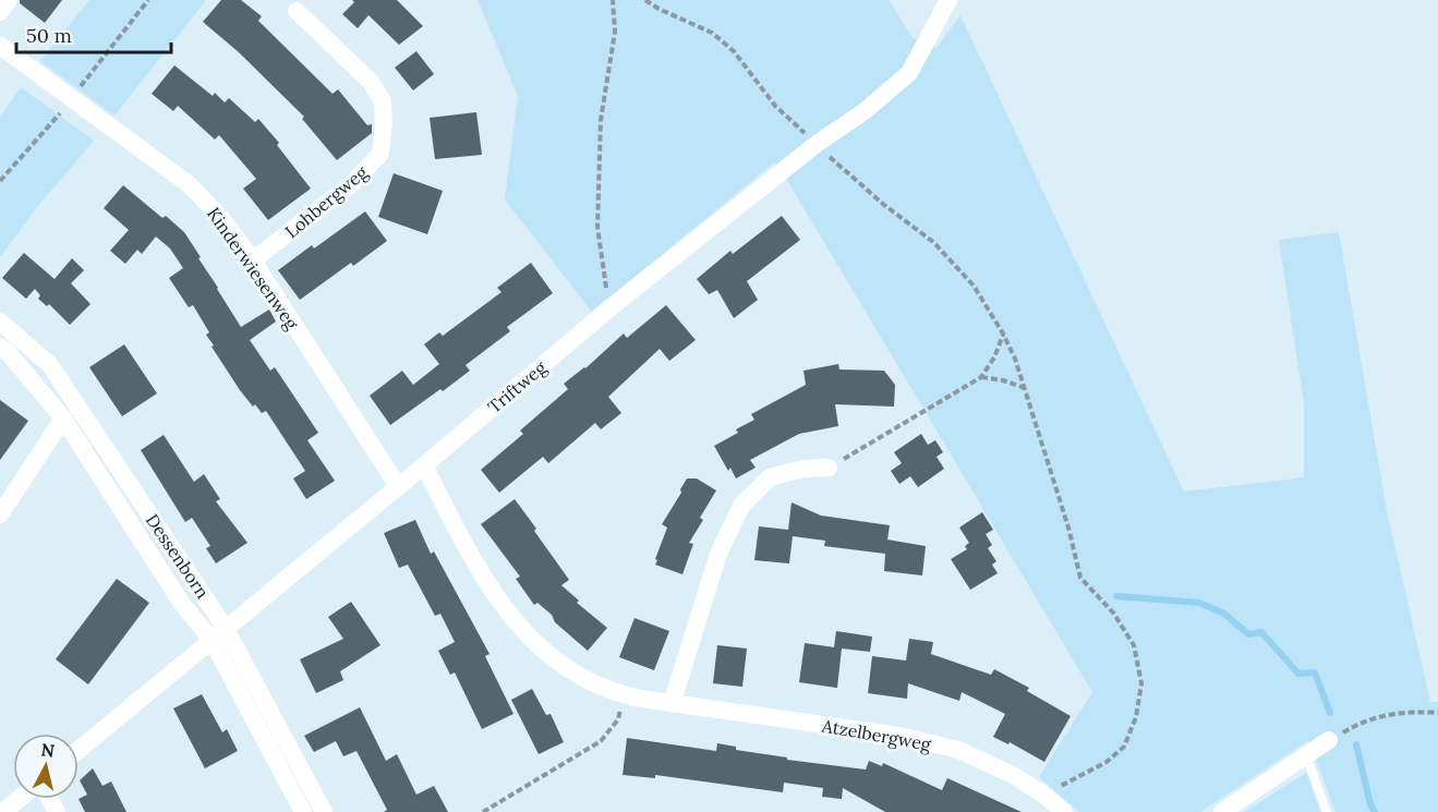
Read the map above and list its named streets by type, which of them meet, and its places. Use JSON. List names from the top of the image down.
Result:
{
  "streets": {
    "street": [
      "Lohbergweg",
      "Kinderwiesenweg",
      "Triftweg",
      "Dessenborn",
      "Atzelbergweg"
    ]
  },
  "crossings": [
    ["Lohbergweg", "Kinderwiesenweg"],
    ["Kinderwiesenweg", "Triftweg"],
    ["Triftweg", "Dessenborn"],
    ["Triftweg", "Atzelbergweg"]
  ],
  "scale_bar": "50 m",
  "north": "top"
}
